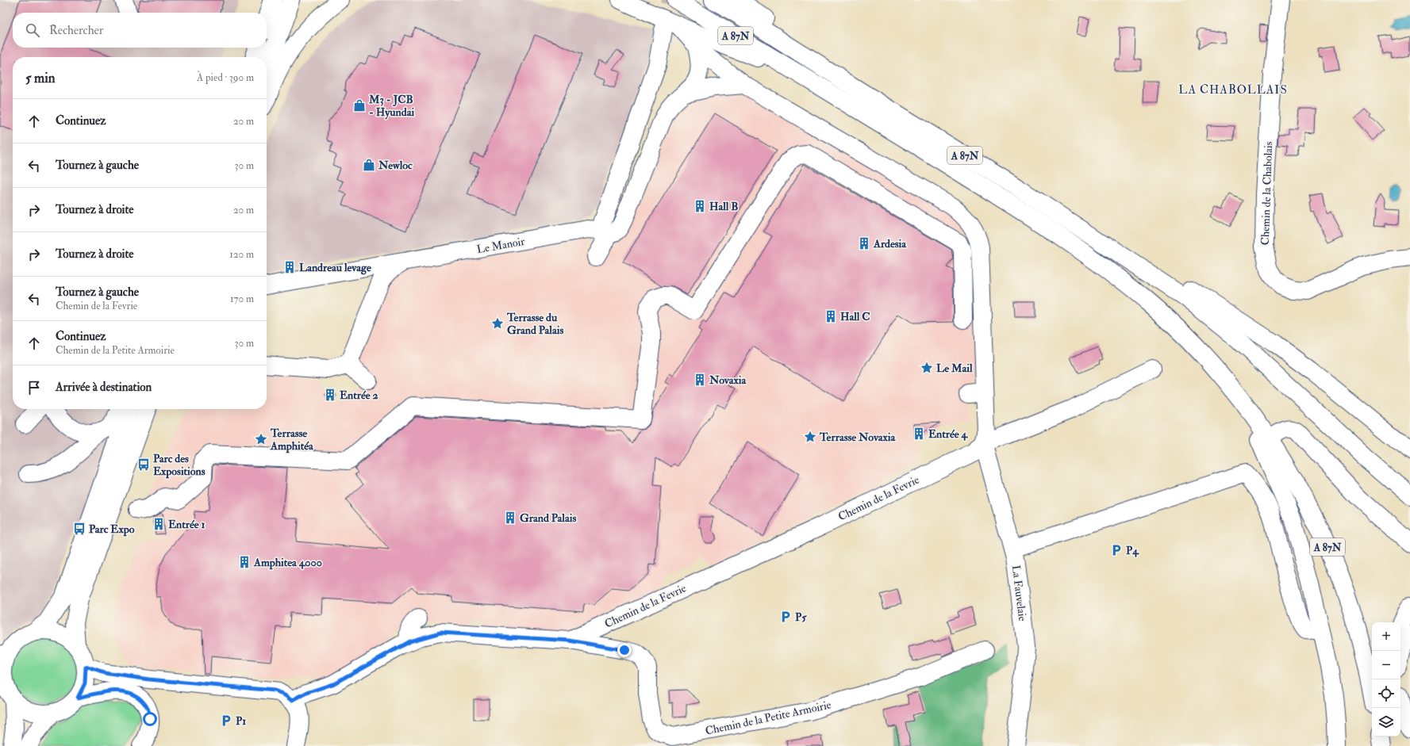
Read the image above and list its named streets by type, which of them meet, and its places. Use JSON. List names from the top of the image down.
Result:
{
  "streets": {
    "main road": [
      "A 87N",
      "Chemin de la Chabolais",
      "Le Manoir",
      "Chemin de la Fevrie",
      "La Fauvelaie",
      "Chemin de la Petite Armoirie"
    ]
  },
  "crossings": [
    ["Chemin de la Fevrie", "La Fauvelaie"],
    ["Chemin de la Fevrie", "Chemin de la Petite Armoirie"]
  ],
  "districts": ["LA CHABOLLAIS"],
  "places": {
    "shop": ["M3 - JCB - Hyundai", "Newloc"],
    "building": [
      "Hall B",
      "Ardesia",
      "Landreau levage",
      "Hall C",
      "Novaxia",
      "Entrée 2",
      "Entrée 4",
      "Grand Palais",
      "Entrée 1",
      "Amphitea 4000"
    ],
    "place": [
      "Terrasse du Grand Palais",
      "Le Mail",
      "Terrasse Novaxia",
      "Terrasse Amphitéa"
    ],
    "bus stop": ["Parc des Expositions", "Parc Expo"],
    "parking": ["P4", "P5", "P1"]
  },
  "page": {
    "search": "Rechercher",
    "heading": ["5 min", "À pied · 390 m"],
    "list": [
      ["Continuez", "20 m"],
      ["Tournez à gauche", "30 m"],
      ["Tournez à droite", "20 m"],
      ["Tournez à droite", "120 m"],
      ["Tournez à gauche", "Chemin de la Fevrie", "170 m"],
      ["Continuez", "Chemin de la Petite Armoirie", "30 m"],
      "Arrivée à destination"
    ],
    "map_buttons": ["+", "−"]
  }
}
